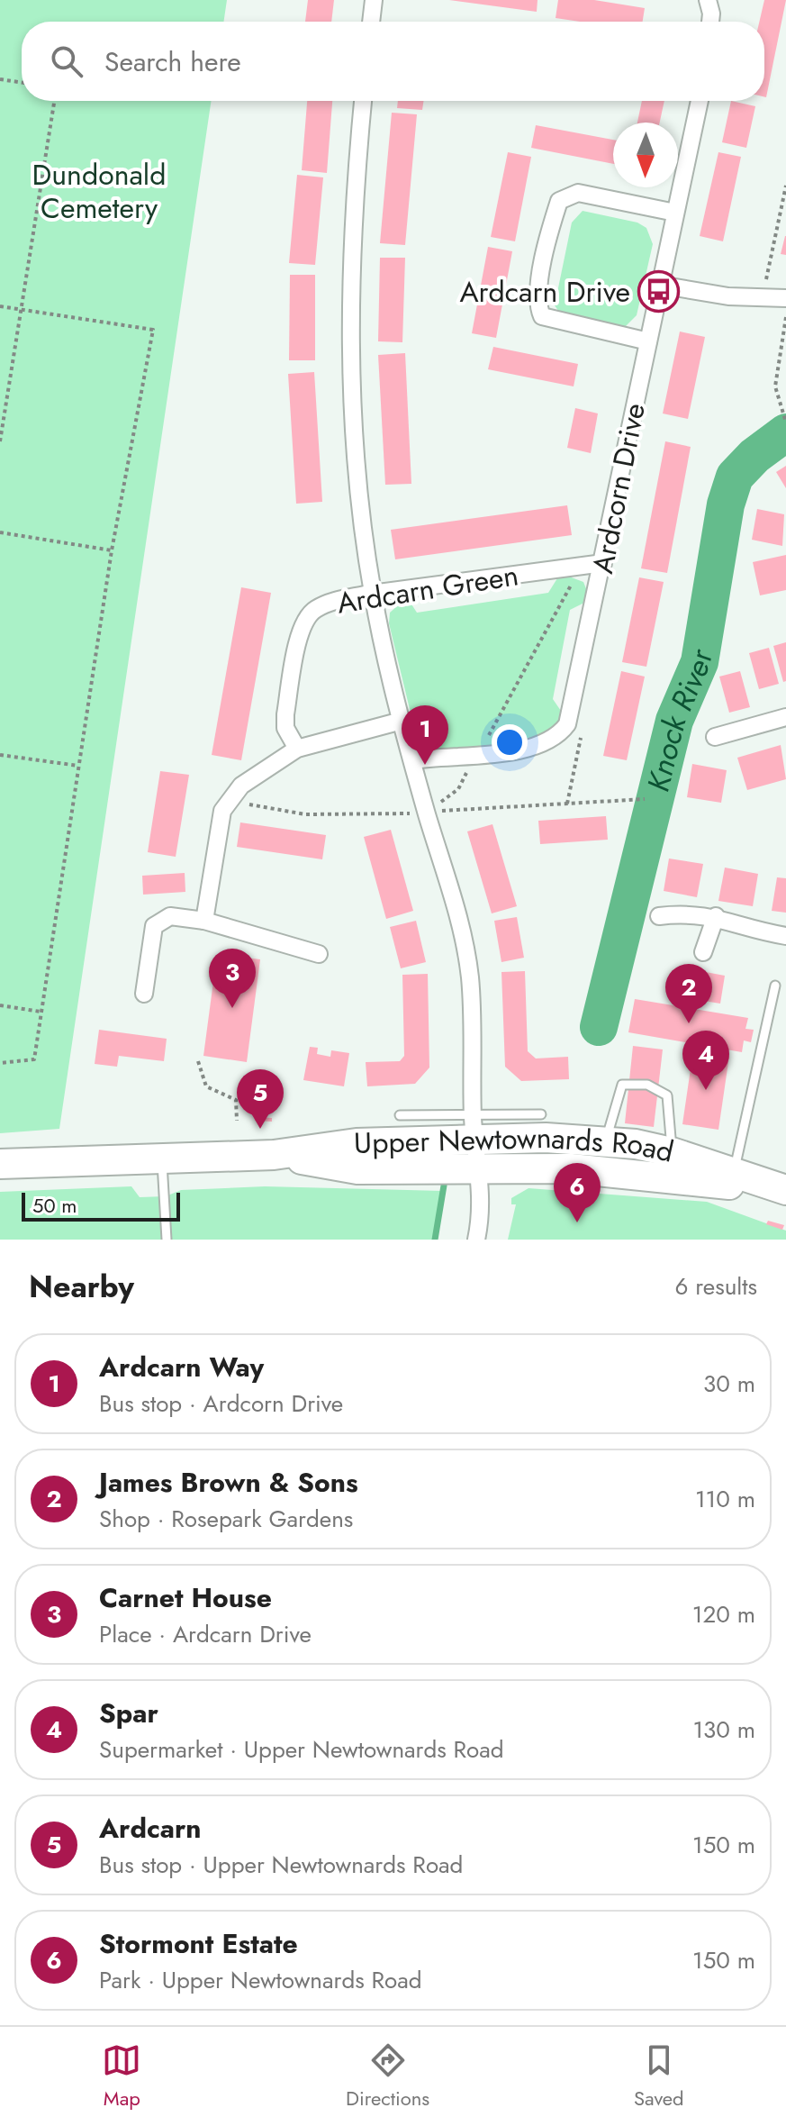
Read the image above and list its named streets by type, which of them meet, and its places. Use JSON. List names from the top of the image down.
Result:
{
  "streets": {
    "highway": ["Upper Newtownards Road"],
    "street": ["Ardcorn Drive", "Ardcarn Green"]
  },
  "crossings": [
    ["Ardcorn Drive", "Ardcarn Green"]
  ],
  "water": ["Knock River"],
  "parks": ["Dundonald Cemetery"],
  "places": {
    "bus stop": ["Ardcarn Drive"]
  },
  "scale_bar": "50 m",
  "north": "bottom",
  "page": {
    "search": "Search here",
    "pins": [
      "1",
      "3",
      "2",
      "4",
      "5",
      "6"
    ],
    "scale": "50 m",
    "heading": ["Nearby", "6 results"],
    "list": [
      {
        "mark": "1",
        "name": "Ardcarn Way",
        "note": "Bus stop · Ardcorn Drive",
        "value": "30 m"
      },
      {
        "mark": "2",
        "name": "James Brown & Sons",
        "note": "Shop · Rosepark Gardens",
        "value": "110 m"
      },
      {
        "mark": "3",
        "name": "Carnet House",
        "note": "Place · Ardcarn Drive",
        "value": "120 m"
      },
      {
        "mark": "4",
        "name": "Spar",
        "note": "Supermarket · Upper Newtownards Road",
        "value": "130 m"
      },
      {
        "mark": "5",
        "name": "Ardcarn",
        "note": "Bus stop · Upper Newtownards Road",
        "value": "150 m"
      },
      {
        "mark": "6",
        "name": "Stormont Estate",
        "note": "Park · Upper Newtownards Road",
        "value": "150 m"
      }
    ],
    "nav": ["Map", "Directions", "Saved"]
  }
}
